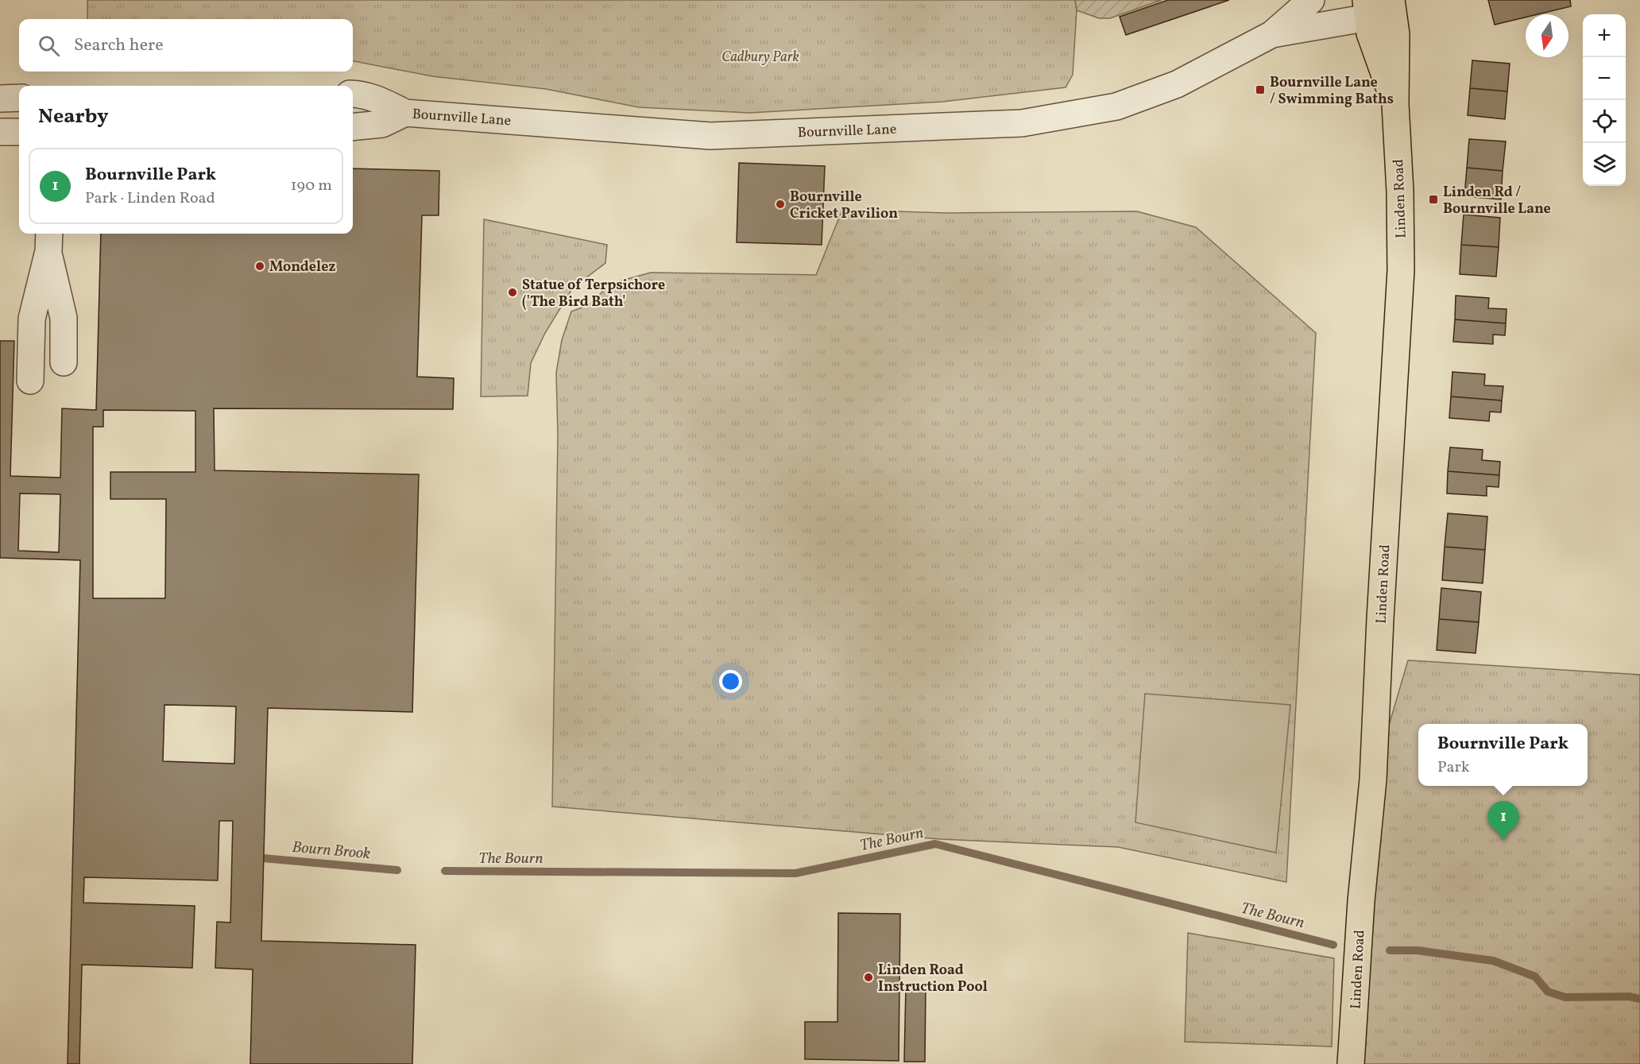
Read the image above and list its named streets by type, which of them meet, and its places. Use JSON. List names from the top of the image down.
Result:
{
  "streets": {
    "highway": ["Linden Road"],
    "street": ["Bournville Lane"]
  },
  "crossings": [
    ["Bournville Lane", "Linden Road"]
  ],
  "water": ["The Bourn", "Bourn Brook"],
  "parks": ["Cadbury Park"],
  "places": {
    "transit": ["Bournville Lane / Swimming Baths", "Linden Rd / Bournville Lane"],
    "other": [
      "Bournville Cricket Pavilion",
      "Mondelez",
      "Statue of Terpsichore ('The Bird Bath'",
      "Linden Road Instruction Pool"
    ]
  },
  "north": "bottom",
  "page": {
    "map_buttons": ["+", "−"],
    "search": "Search here",
    "heading": "Nearby",
    "list": [
      {
        "mark": "1",
        "name": "Bournville Park",
        "note": "Park · Linden Road",
        "value": "190 m"
      }
    ],
    "popup": ["Bournville Park", "Park"],
    "pins": "1"
  }
}
